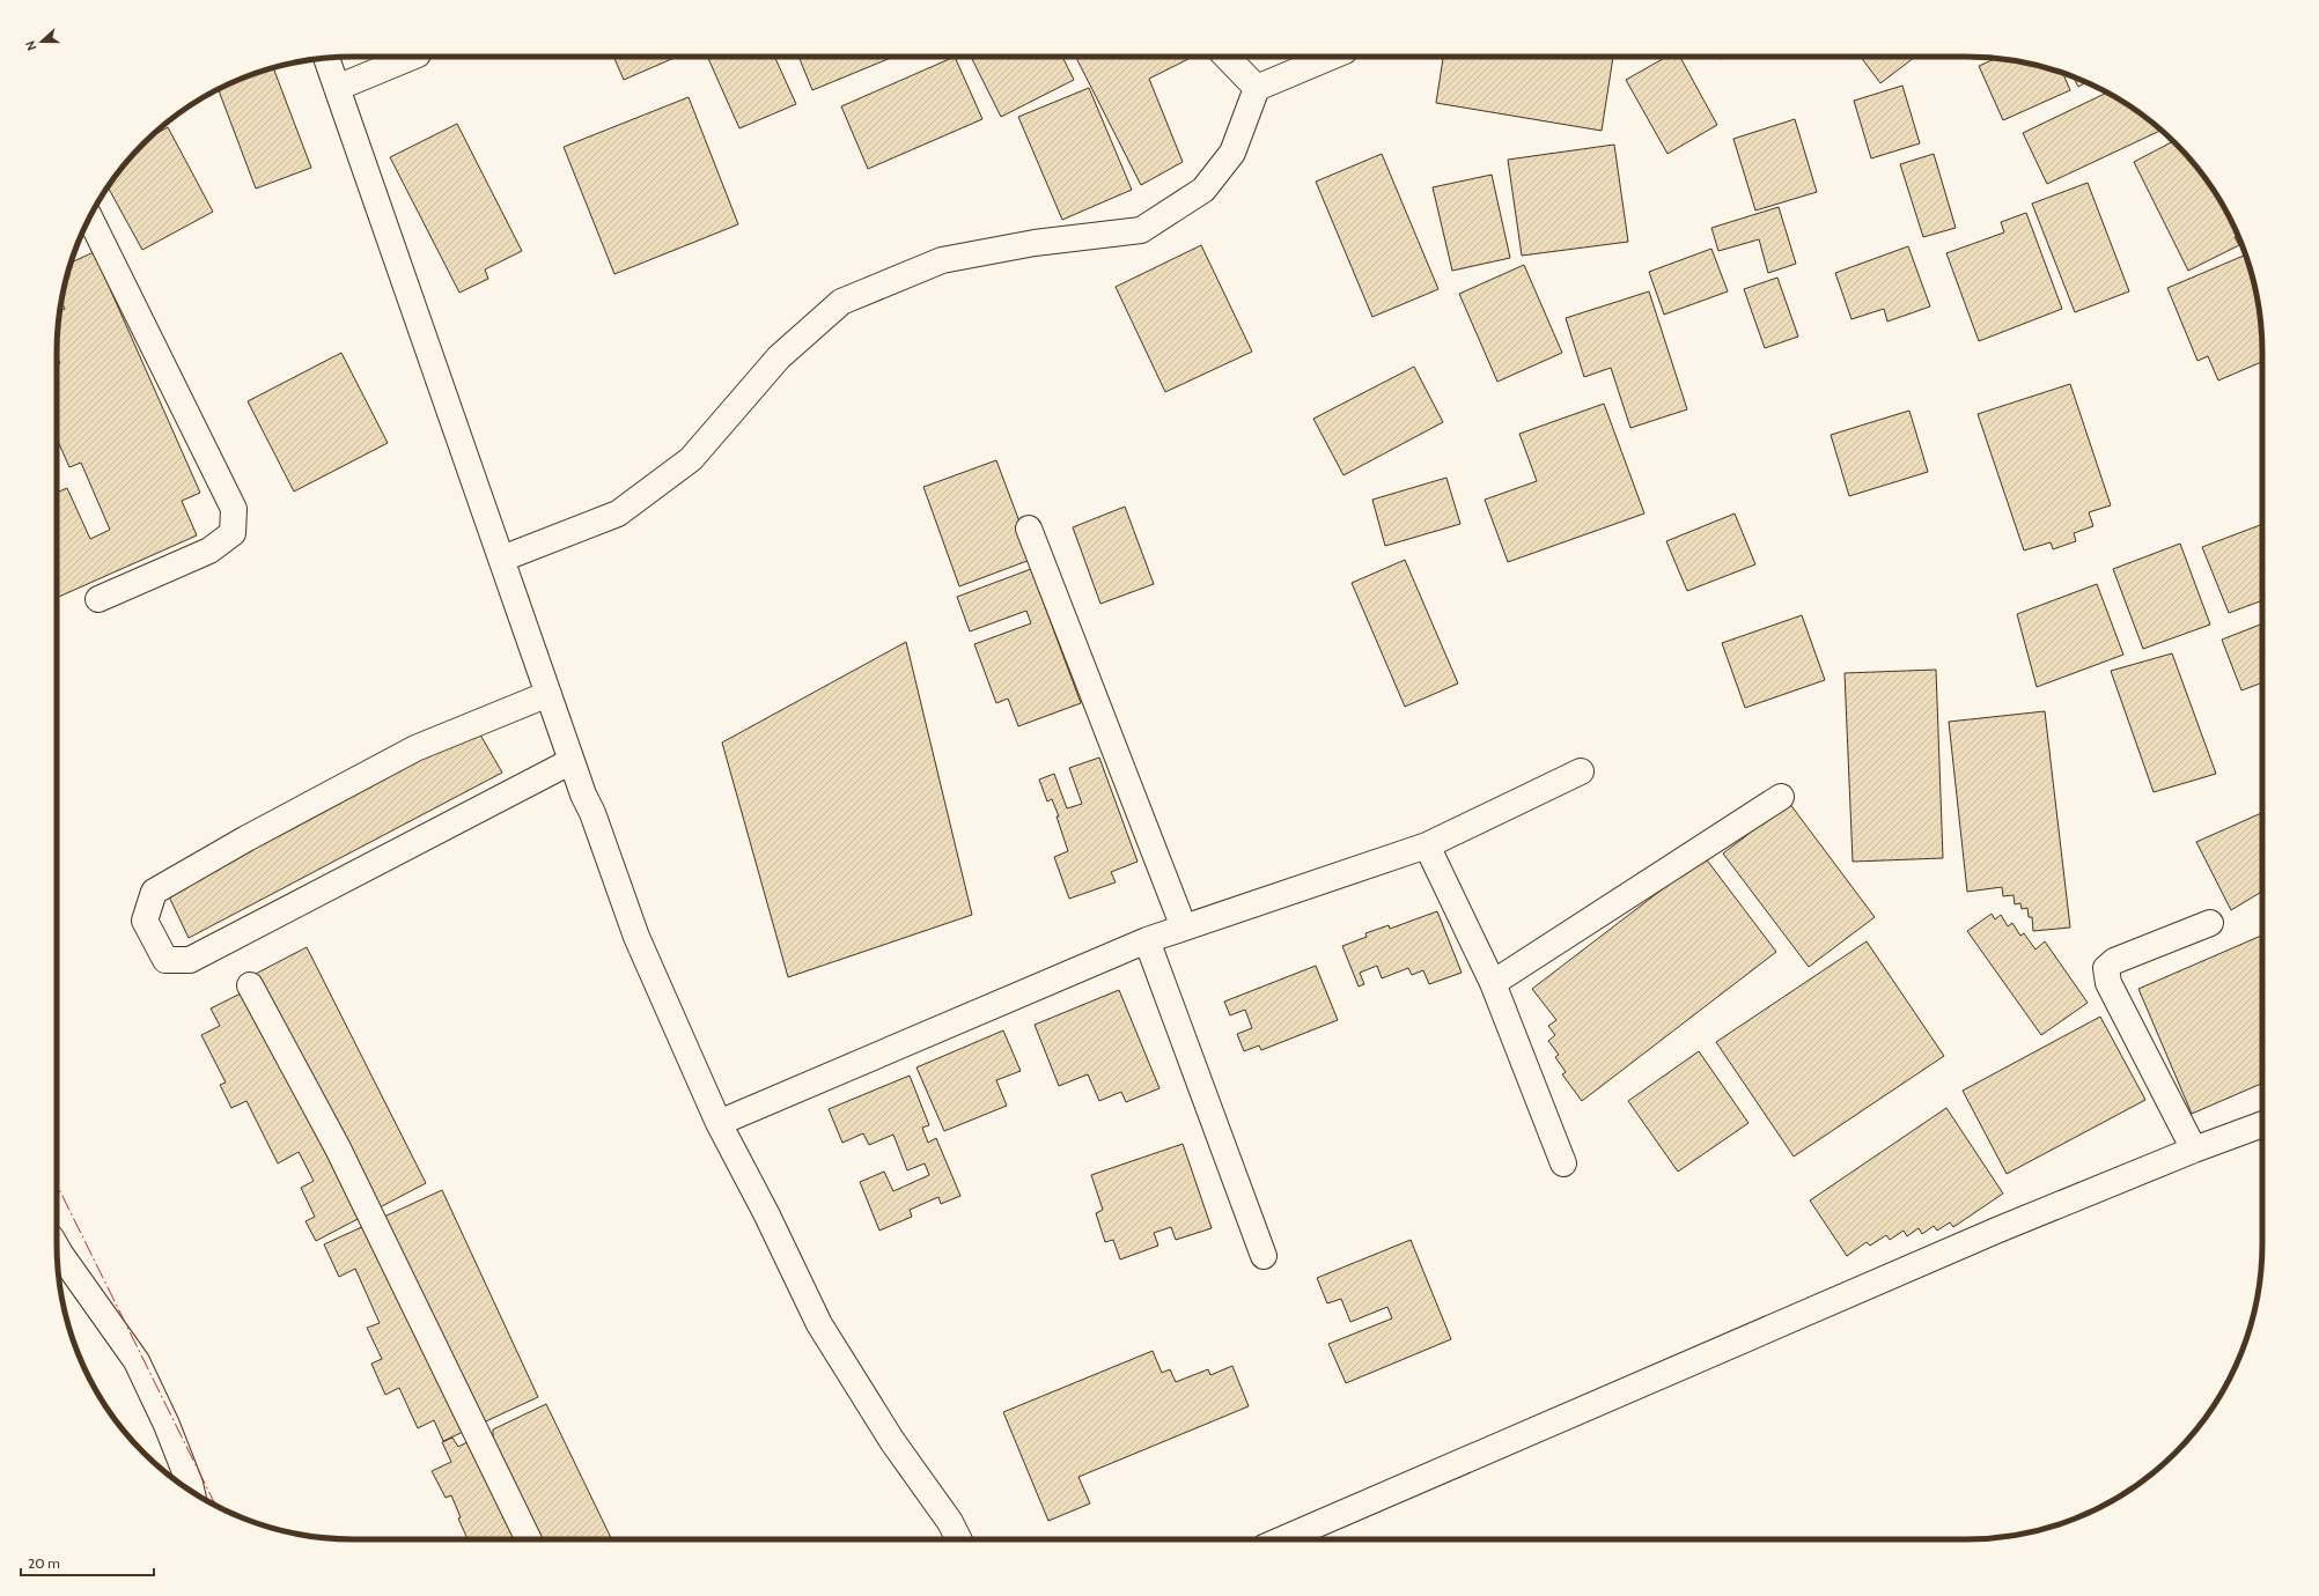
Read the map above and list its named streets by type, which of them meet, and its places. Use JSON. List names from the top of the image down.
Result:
{
  "scale_bar": "20 m",
  "north": "left"
}
